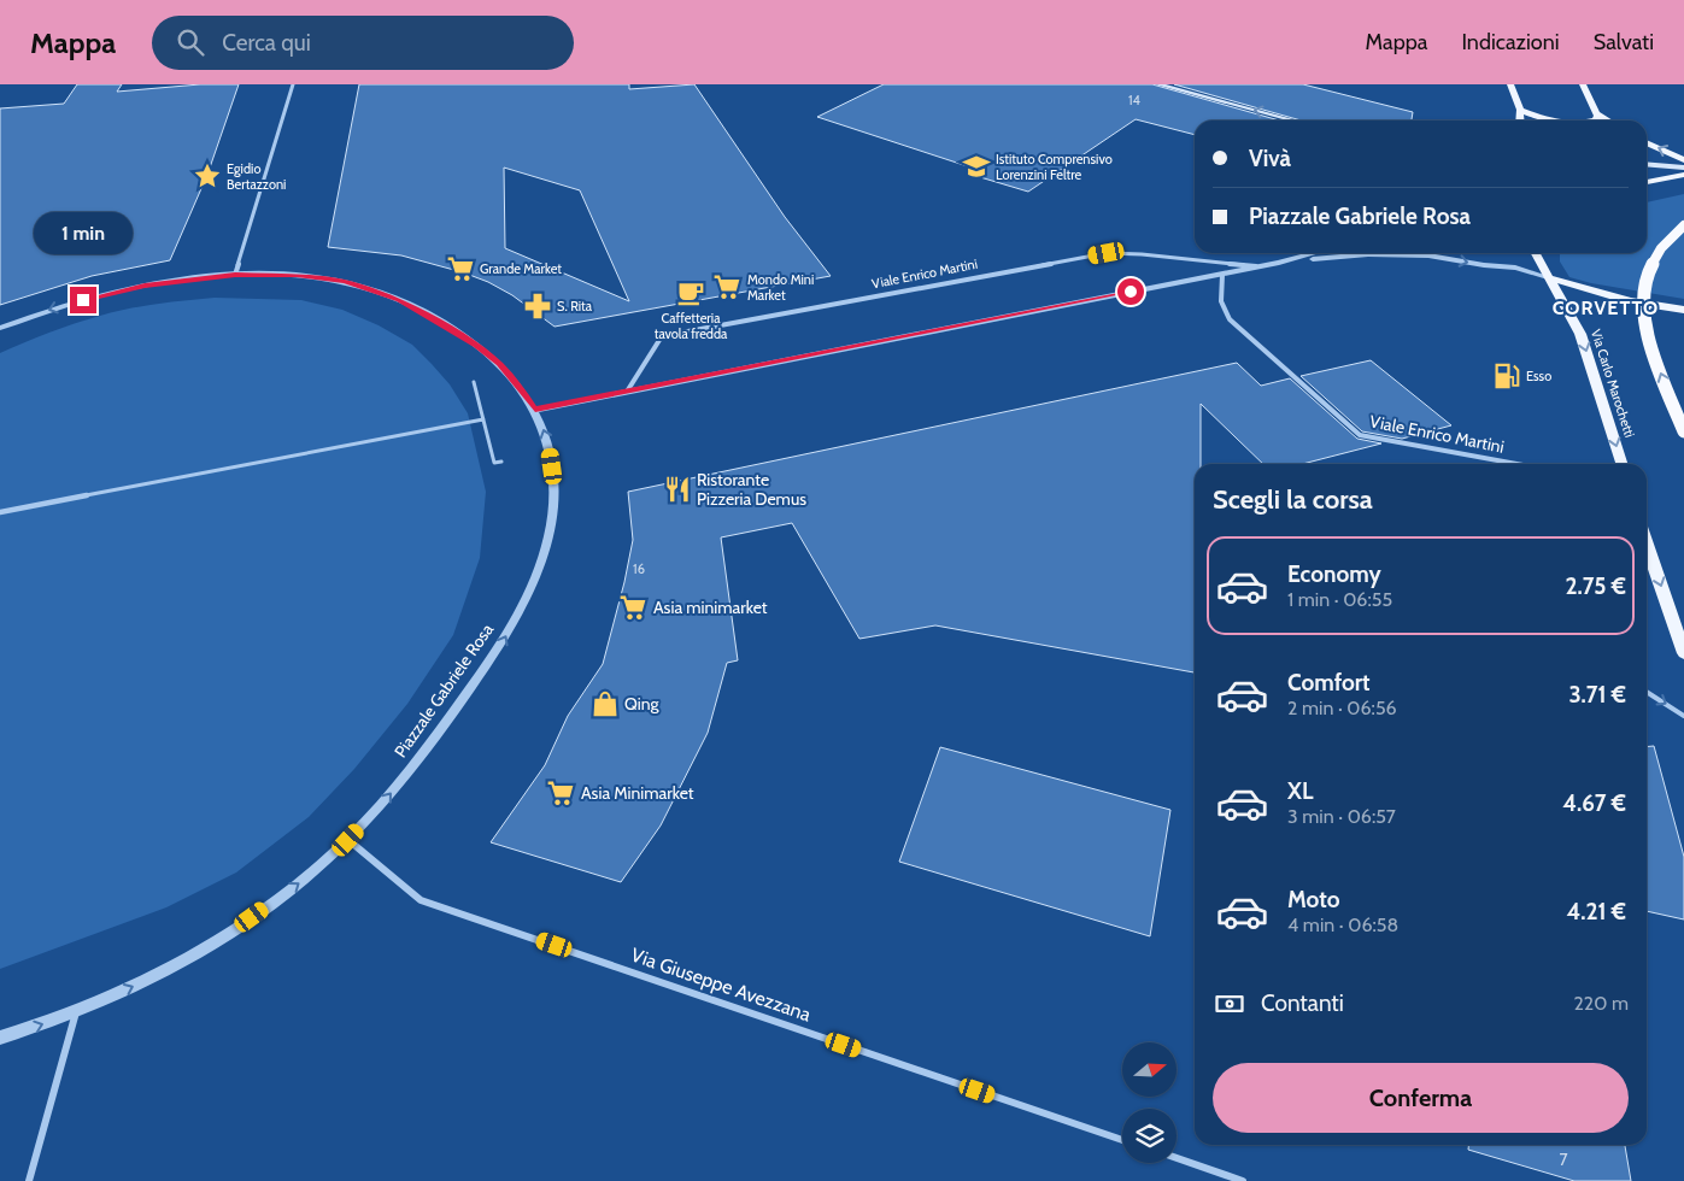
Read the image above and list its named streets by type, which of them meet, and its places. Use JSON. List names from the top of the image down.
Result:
{
  "streets": {
    "main road": ["Via Carlo Marochetti"],
    "street": ["Viale Enrico Martini", "Piazzale Gabriele Rosa", "Via Giuseppe Avezzana"]
  },
  "crossings": [
    ["Viale Enrico Martini", "Piazzale Gabriele Rosa"],
    ["Piazzale Gabriele Rosa", "Via Giuseppe Avezzana"]
  ],
  "one_way": ["Via Carlo Marochetti"],
  "districts": ["CORVETTO"],
  "places": {
    "school or university": ["Istituto Comprensivo Lorenzini Feltre"],
    "place": ["Egidio Bertazzoni"],
    "supermarket": [
      "Grande Market",
      "Mondo Mini Market",
      "Asia minimarket",
      "Asia Minimarket"
    ],
    "cafe": ["Caffetteria tavola fredda"],
    "pharmacy": ["S. Rita"],
    "fuel station": ["Esso"],
    "restaurant": ["Ristorante Pizzeria Demus"],
    "shop": ["Qing"]
  },
  "house_numbers": ["14", "16", "7"],
  "north": "right",
  "page": {
    "header": "Mappa",
    "search": "Cerca qui",
    "nav": ["Mappa", "Indicazioni", "Salvati"],
    "banner": ["Vivà", "Piazzale Gabriele Rosa"],
    "bubble": "1 min",
    "heading": "Scegli la corsa",
    "list": [
      {
        "name": "Economy",
        "note": "1 min · 06:55",
        "value": "2.75 €"
      },
      {
        "name": "Comfort",
        "note": "2 min · 06:56",
        "value": "3.71 €"
      },
      {
        "name": "XL",
        "note": "3 min · 06:57",
        "value": "4.67 €"
      },
      {
        "name": "Moto",
        "note": "4 min · 06:58",
        "value": "4.21 €"
      }
    ],
    "pay": ["Contanti", "220 m"],
    "buttons": "Conferma"
  }
}
